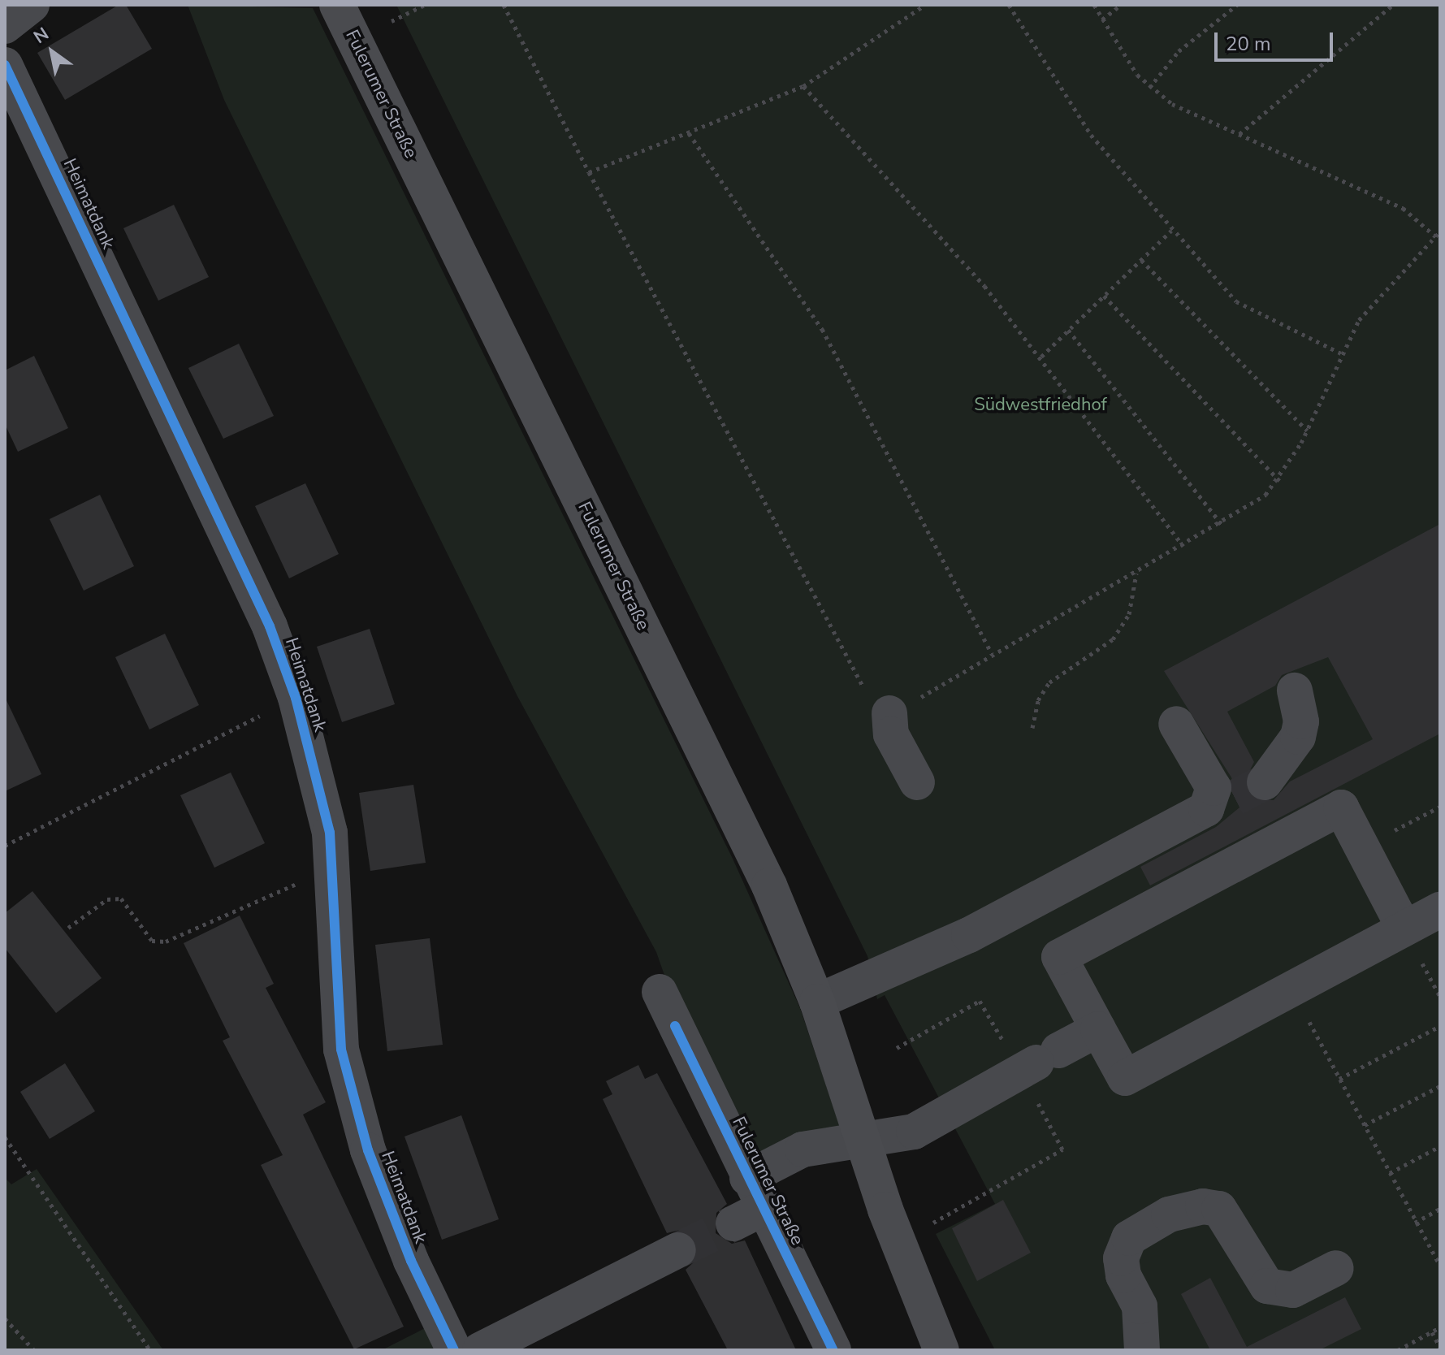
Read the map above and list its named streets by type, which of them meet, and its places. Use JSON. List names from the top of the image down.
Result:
{
  "streets": {
    "main road": ["Fulerumer Straße"],
    "street": ["Heimatdank"]
  },
  "parks": ["Südwestfriedhof"],
  "scale_bar": "20 m",
  "north": "top left"
}
